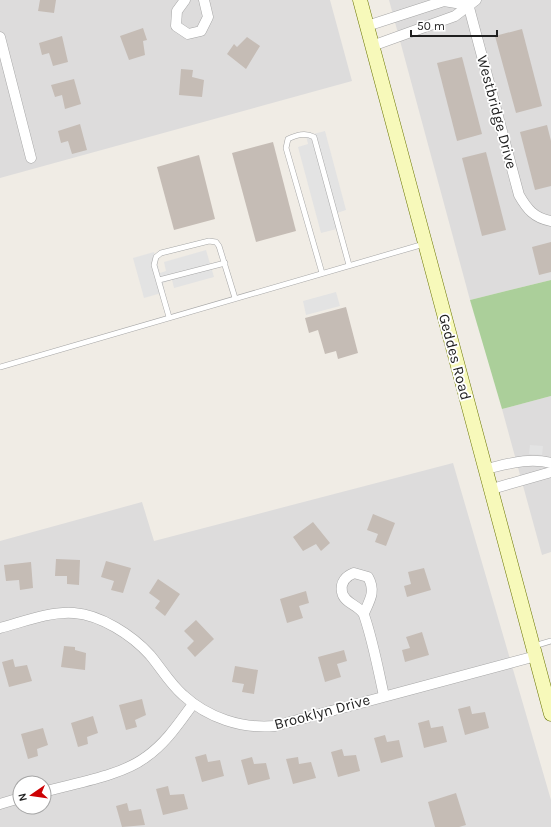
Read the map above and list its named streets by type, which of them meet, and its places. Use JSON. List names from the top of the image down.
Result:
{
  "streets": {
    "main road": ["Geddes Road"],
    "street": ["Westbridge Drive", "Brooklyn Drive"]
  },
  "crossings": [
    ["Geddes Road", "Brooklyn Drive"]
  ],
  "scale_bar": "50 m",
  "north": "left"
}
